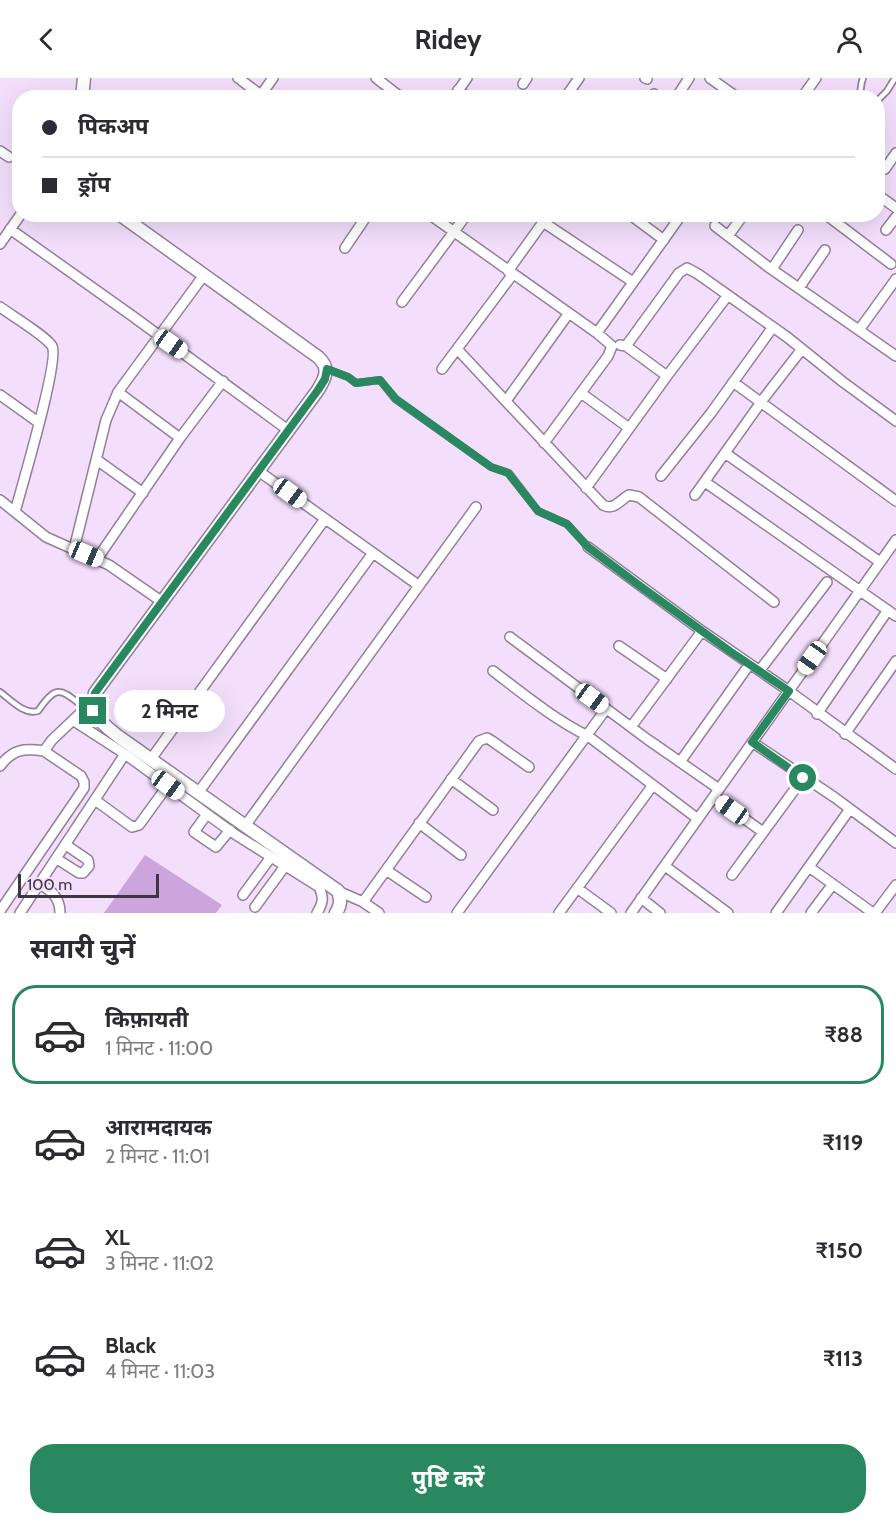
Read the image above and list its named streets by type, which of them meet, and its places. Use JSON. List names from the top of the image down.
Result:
{
  "scale_bar": "100 m",
  "page": {
    "header": "Ridey",
    "banner": ["पिकअप", "ड्रॉप"],
    "bubble": "2 मिनट",
    "scale": "100 m",
    "heading": "सवारी चुनें",
    "list": [
      {
        "name": "किफ़ायती",
        "note": "1 मिनट · 11:00",
        "value": "₹88"
      },
      {
        "name": "आरामदायक",
        "note": "2 मिनट · 11:01",
        "value": "₹119"
      },
      {
        "name": "XL",
        "note": "3 मिनट · 11:02",
        "value": "₹150"
      },
      {
        "name": "Black",
        "note": "4 मिनट · 11:03",
        "value": "₹113"
      }
    ],
    "buttons": "पुष्टि करें"
  }
}
